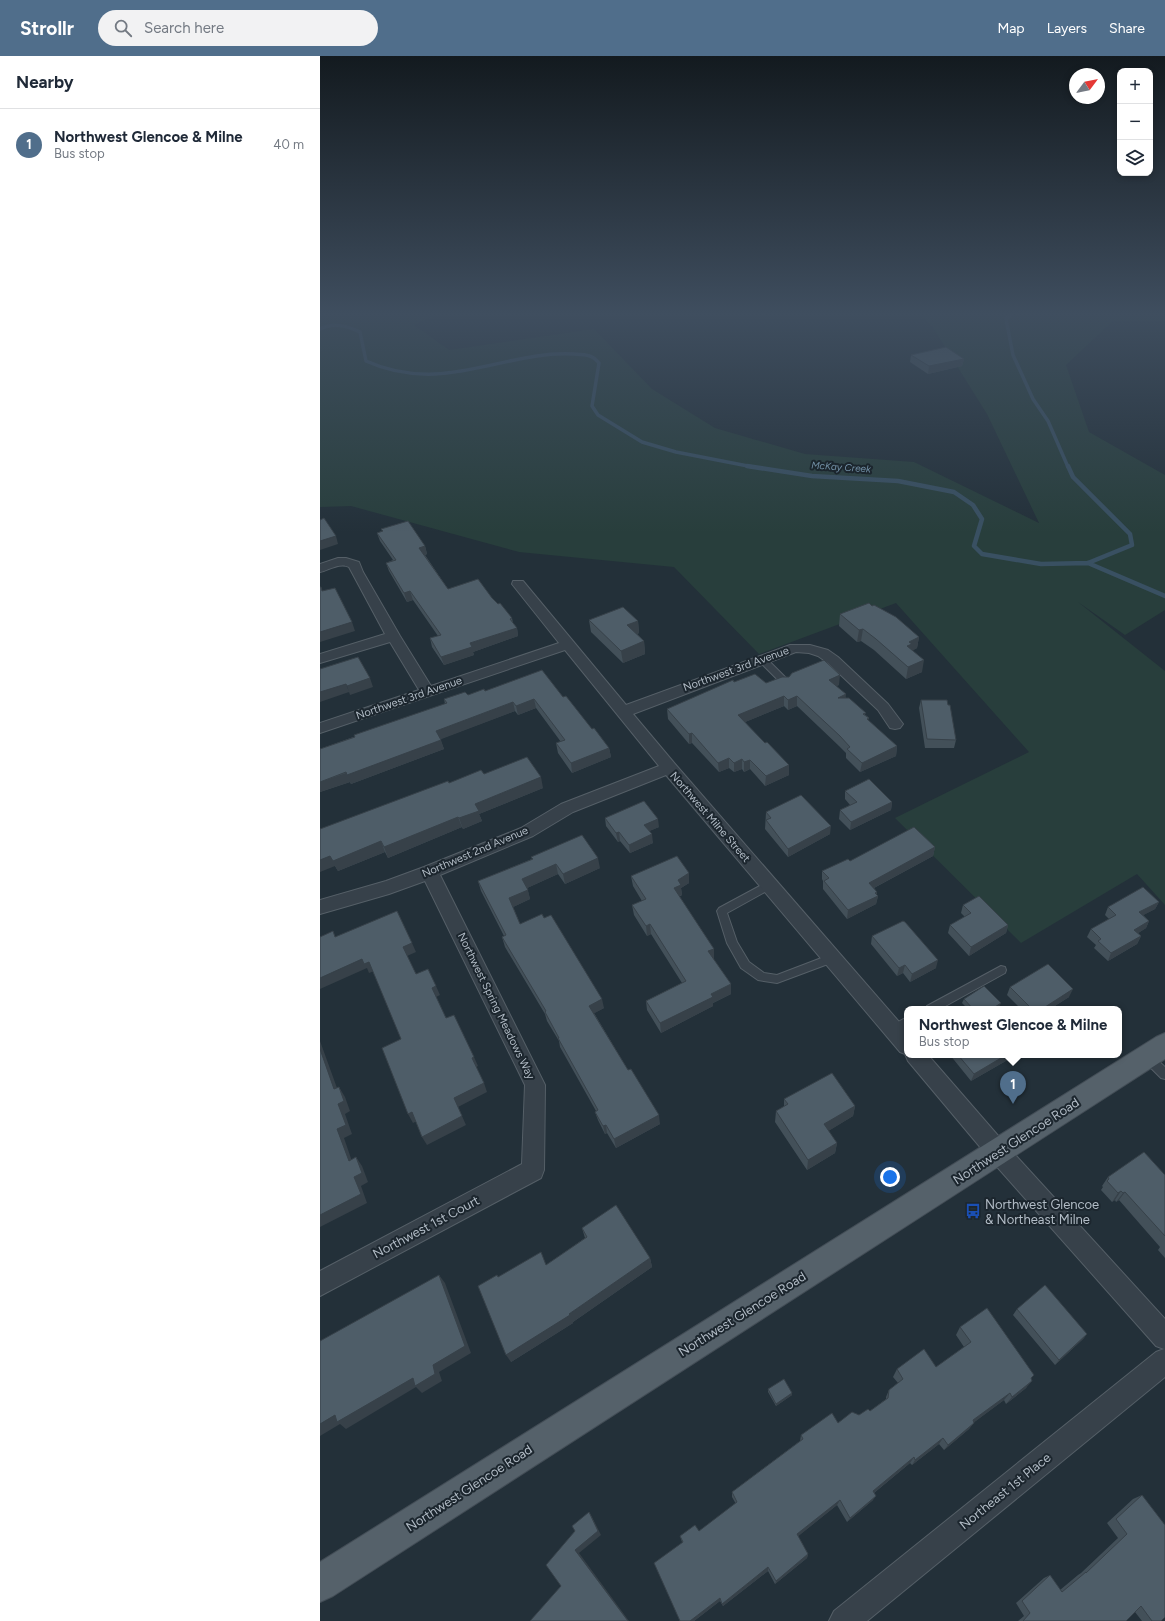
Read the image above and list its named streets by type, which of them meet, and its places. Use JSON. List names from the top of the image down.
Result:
{
  "streets": {
    "main road": ["Northwest Glencoe Road"],
    "street": [
      "Northwest 3rd Avenue",
      "Northwest Milne Street",
      "Northwest 2nd Avenue",
      "Northwest Spring Meadows Way",
      "Northwest 1st Court",
      "Northeast 1st Place"
    ]
  },
  "crossings": [
    ["Northwest 3rd Avenue", "Northwest Milne Street"],
    ["Northwest Milne Street", "Northwest 2nd Avenue"],
    ["Northwest 2nd Avenue", "Northwest Spring Meadows Way"],
    ["Northwest Spring Meadows Way", "Northwest 1st Court"]
  ],
  "water": ["McKay Creek"],
  "places": {
    "bus stop": ["Northwest Glencoe & Northeast Milne"]
  },
  "north": "top right",
  "page": {
    "header": "Strollr",
    "search": "Search here",
    "nav": ["Map", "Layers", "Share"],
    "heading": "Nearby",
    "map_buttons": ["+", "−"],
    "list": [
      {
        "mark": "1",
        "name": "Northwest Glencoe & Milne",
        "note": "Bus stop",
        "value": "40 m"
      }
    ],
    "popup": ["Northwest Glencoe & Milne", "Bus stop"],
    "pins": "1"
  }
}
